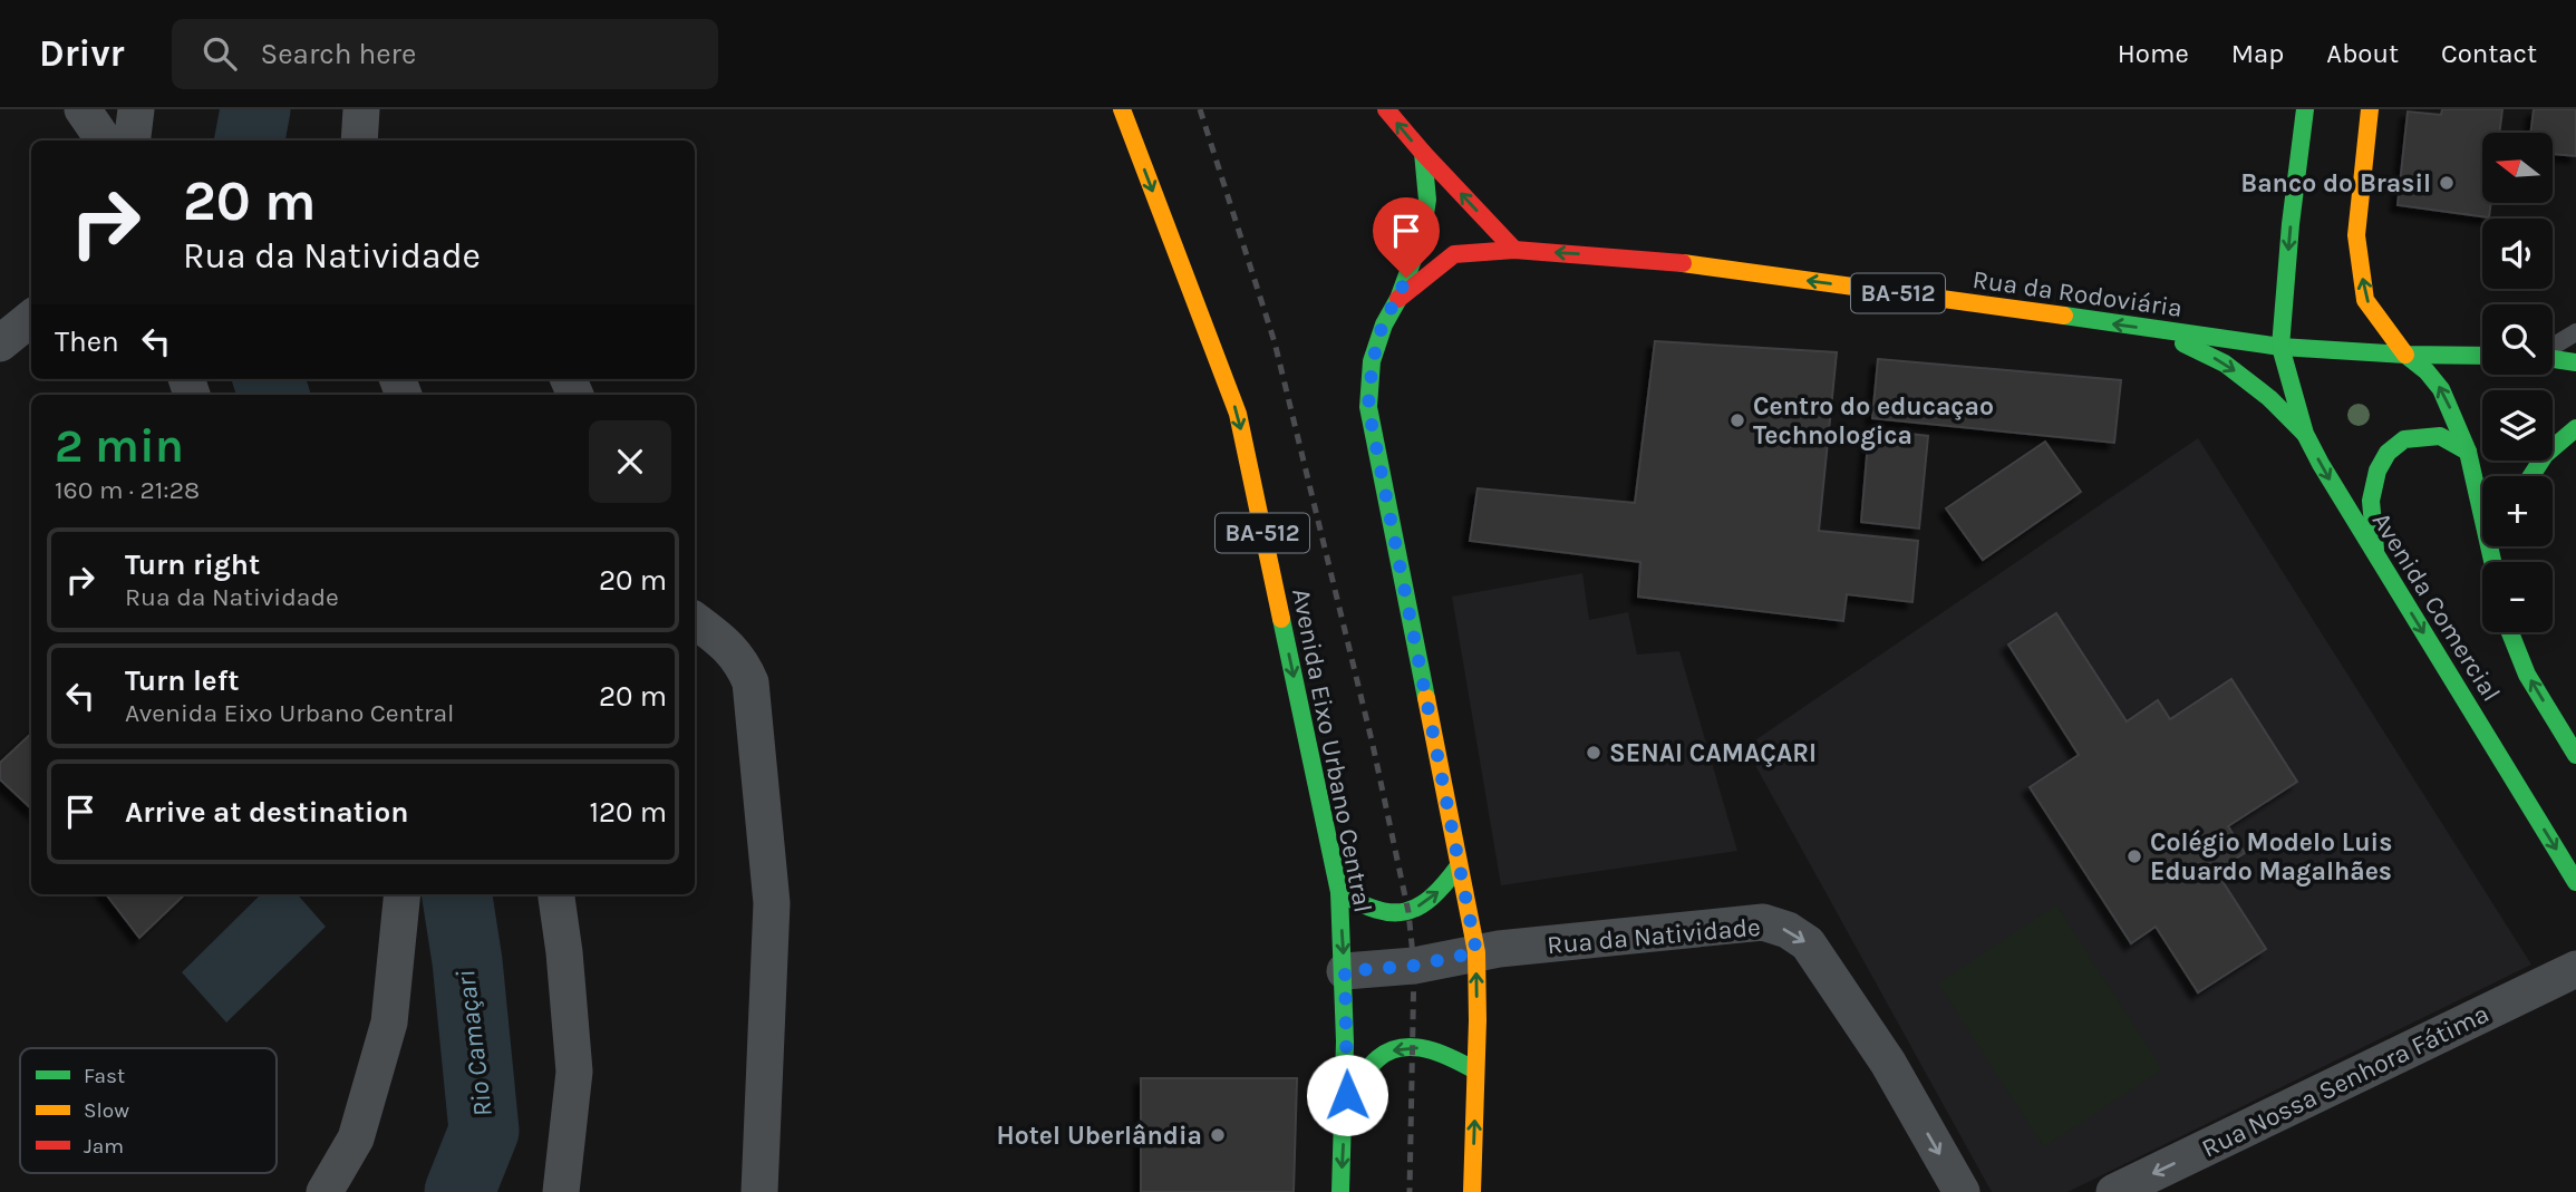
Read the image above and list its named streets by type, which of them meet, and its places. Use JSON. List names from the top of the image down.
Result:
{
  "streets": {
    "main road": [
      "BA-512",
      "Rua da Rodoviária",
      "Avenida Comercial",
      "Avenida Eixo Urbano Central"
    ],
    "street": ["Rua da Natividade", "Rua Nossa Senhora Fátima"]
  },
  "crossings": [
    ["Rua da Rodoviária", "Avenida Comercial"],
    ["Avenida Eixo Urbano Central", "Rua da Natividade"]
  ],
  "one_way": ["Rua da Rodoviária", "Rua da Natividade", "Rua Nossa Senhora Fátima"],
  "water": ["Rio Camaçari"],
  "places": [
    "Banco do Brasil",
    "Centro do educaçao Technologica",
    "SENAI CAMAÇARI",
    "Colégio Modelo Luis Eduardo Magalhães",
    "Hotel Uberlândia"
  ],
  "legend": ["Fast", "Slow", "Jam"],
  "north": "left",
  "page": {
    "header": "Drivr",
    "search": "Search here",
    "nav": [
      "Home",
      "Map",
      "About",
      "Contact"
    ],
    "map_buttons": ["+", "−"],
    "turn": ["20 m", "Rua da Natividade"],
    "then": "Then",
    "heading": ["2 min", "160 m · 21:28"],
    "list": [
      {
        "name": "Turn right",
        "note": "Rua da Natividade",
        "value": "20 m"
      },
      {
        "name": "Turn left",
        "note": "Avenida Eixo Urbano Central",
        "value": "20 m"
      },
      {
        "name": "Arrive at destination",
        "value": "120 m"
      }
    ]
  }
}
